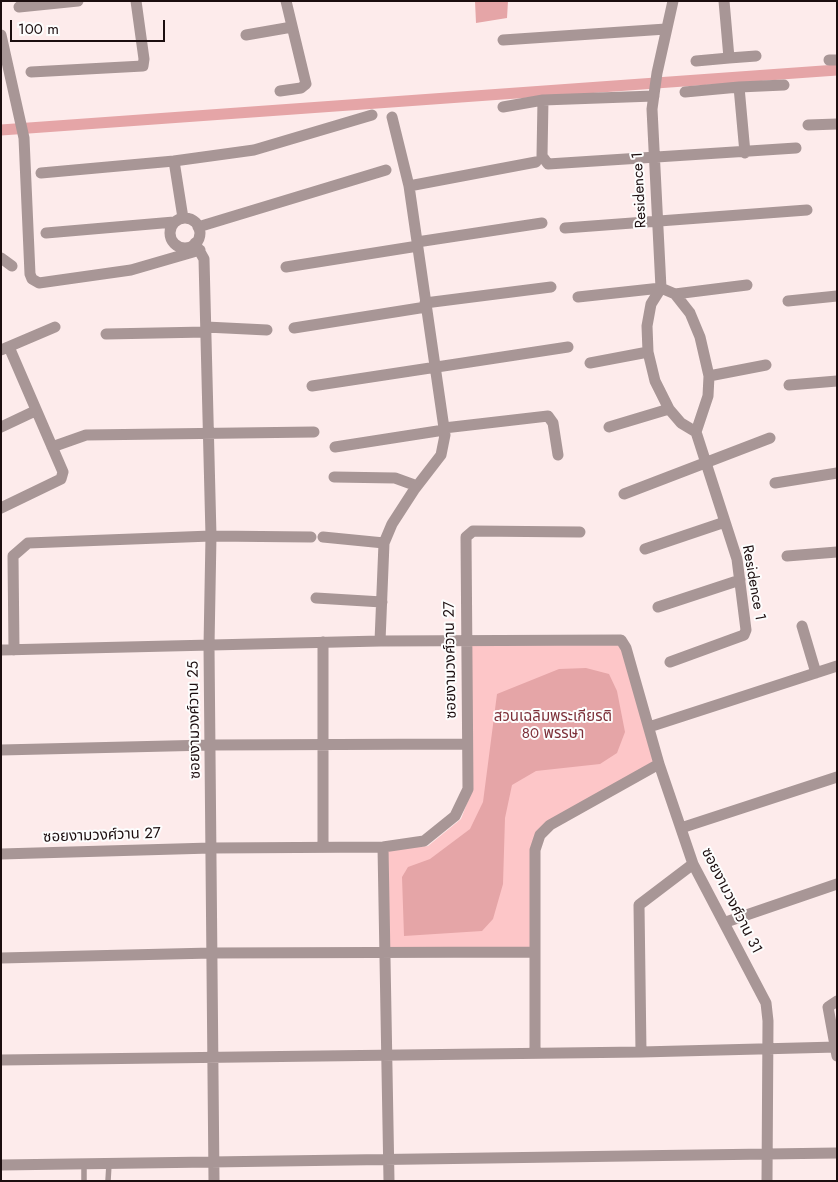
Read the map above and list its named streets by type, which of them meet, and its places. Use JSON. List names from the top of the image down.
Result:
{
  "streets": {
    "street": [
      "Residence 1",
      "ซอยงามวงศ์วาน 27",
      "ซอยงามวงศ์วาน 25",
      "ซอยงามวงศ์วาน 31"
    ]
  },
  "crossings": [
    ["ซอยงามวงศ์วาน 27", "ซอยงามวงศ์วาน 25"],
    ["ซอยงามวงศ์วาน 27", "ซอยงามวงศ์วาน 31"]
  ],
  "parks": ["สวนเฉลิมพระเกียรติ 80 พรรษา"],
  "scale_bar": "100 m"
}
